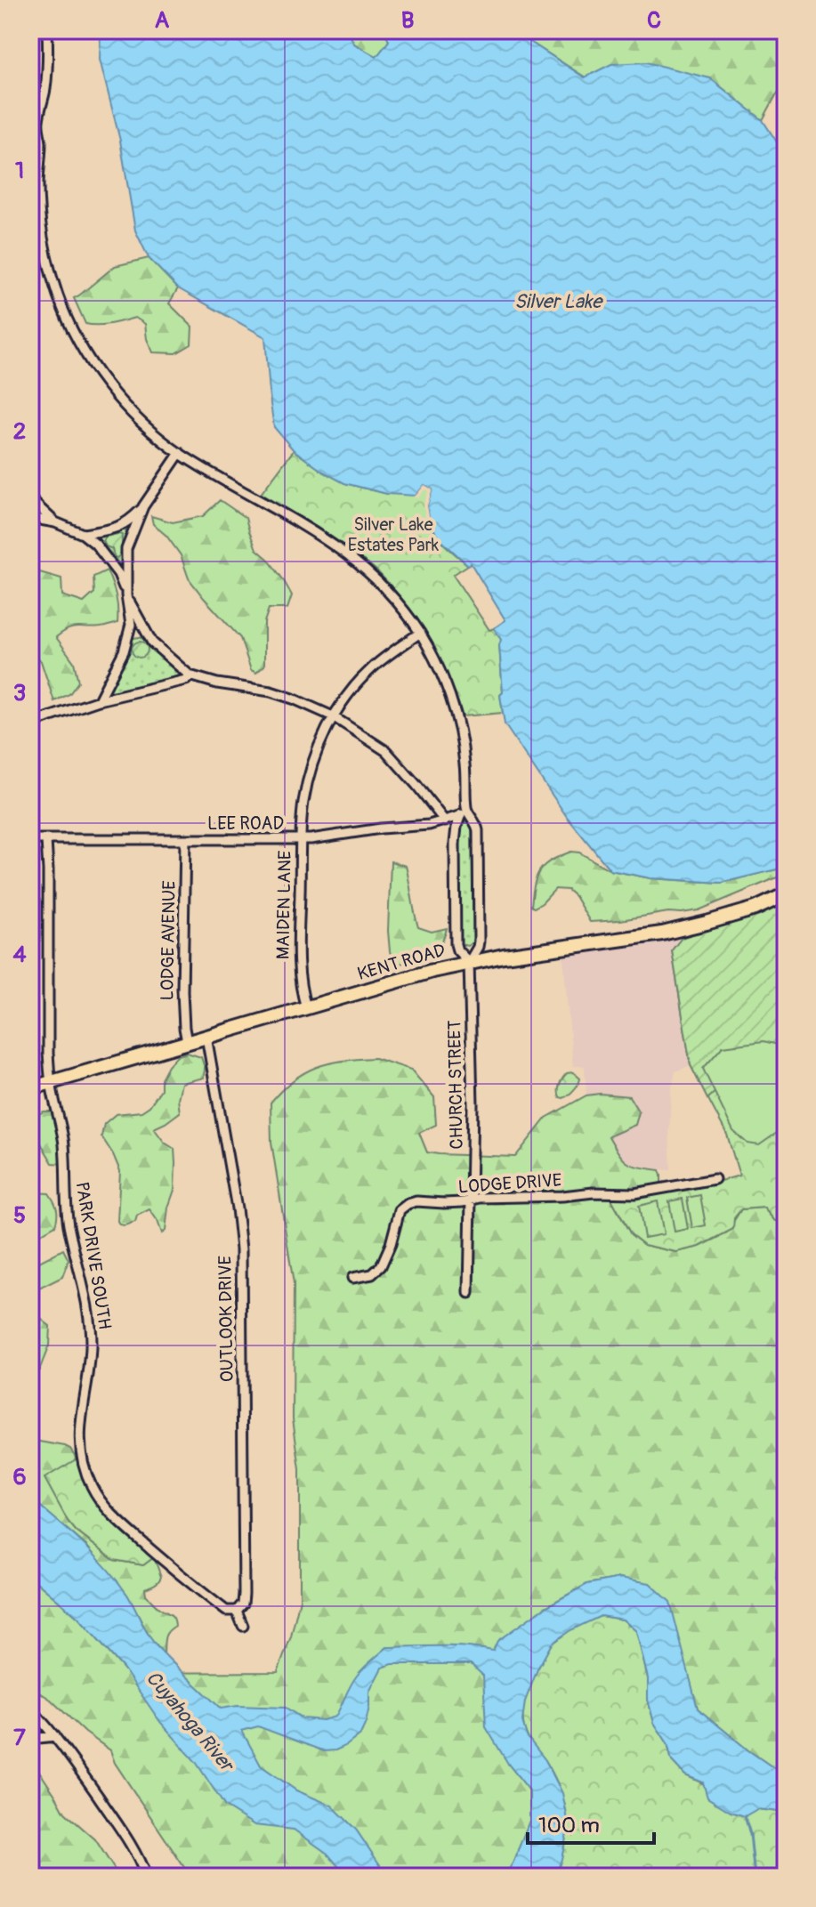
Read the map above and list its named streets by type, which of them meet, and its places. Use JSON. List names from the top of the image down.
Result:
{
  "streets": {
    "main road": ["KENT ROAD"],
    "street": [
      "LEE ROAD",
      "MAIDEN LANE",
      "LODGE AVENUE",
      "CHURCH STREET",
      "LODGE DRIVE",
      "PARK DRIVE SOUTH",
      "OUTLOOK DRIVE"
    ]
  },
  "crossings": [
    ["LEE ROAD", "MAIDEN LANE"],
    ["LEE ROAD", "LODGE AVENUE"],
    ["LEE ROAD", "PARK DRIVE SOUTH"],
    ["MAIDEN LANE", "KENT ROAD"],
    ["LODGE AVENUE", "KENT ROAD"],
    ["KENT ROAD", "CHURCH STREET"],
    ["KENT ROAD", "PARK DRIVE SOUTH"],
    ["KENT ROAD", "OUTLOOK DRIVE"],
    ["CHURCH STREET", "LODGE DRIVE"],
    ["PARK DRIVE SOUTH", "OUTLOOK DRIVE"]
  ],
  "water": ["Silver Lake", "Cuyahoga River"],
  "parks": ["Silver Lake Estates Park"],
  "scale_bar": "100 m",
  "grid": {
    "columns": ["A", "B", "C"],
    "rows": [
      "1",
      "2",
      "3",
      "4",
      "5",
      "6",
      "7"
    ]
  }
}
